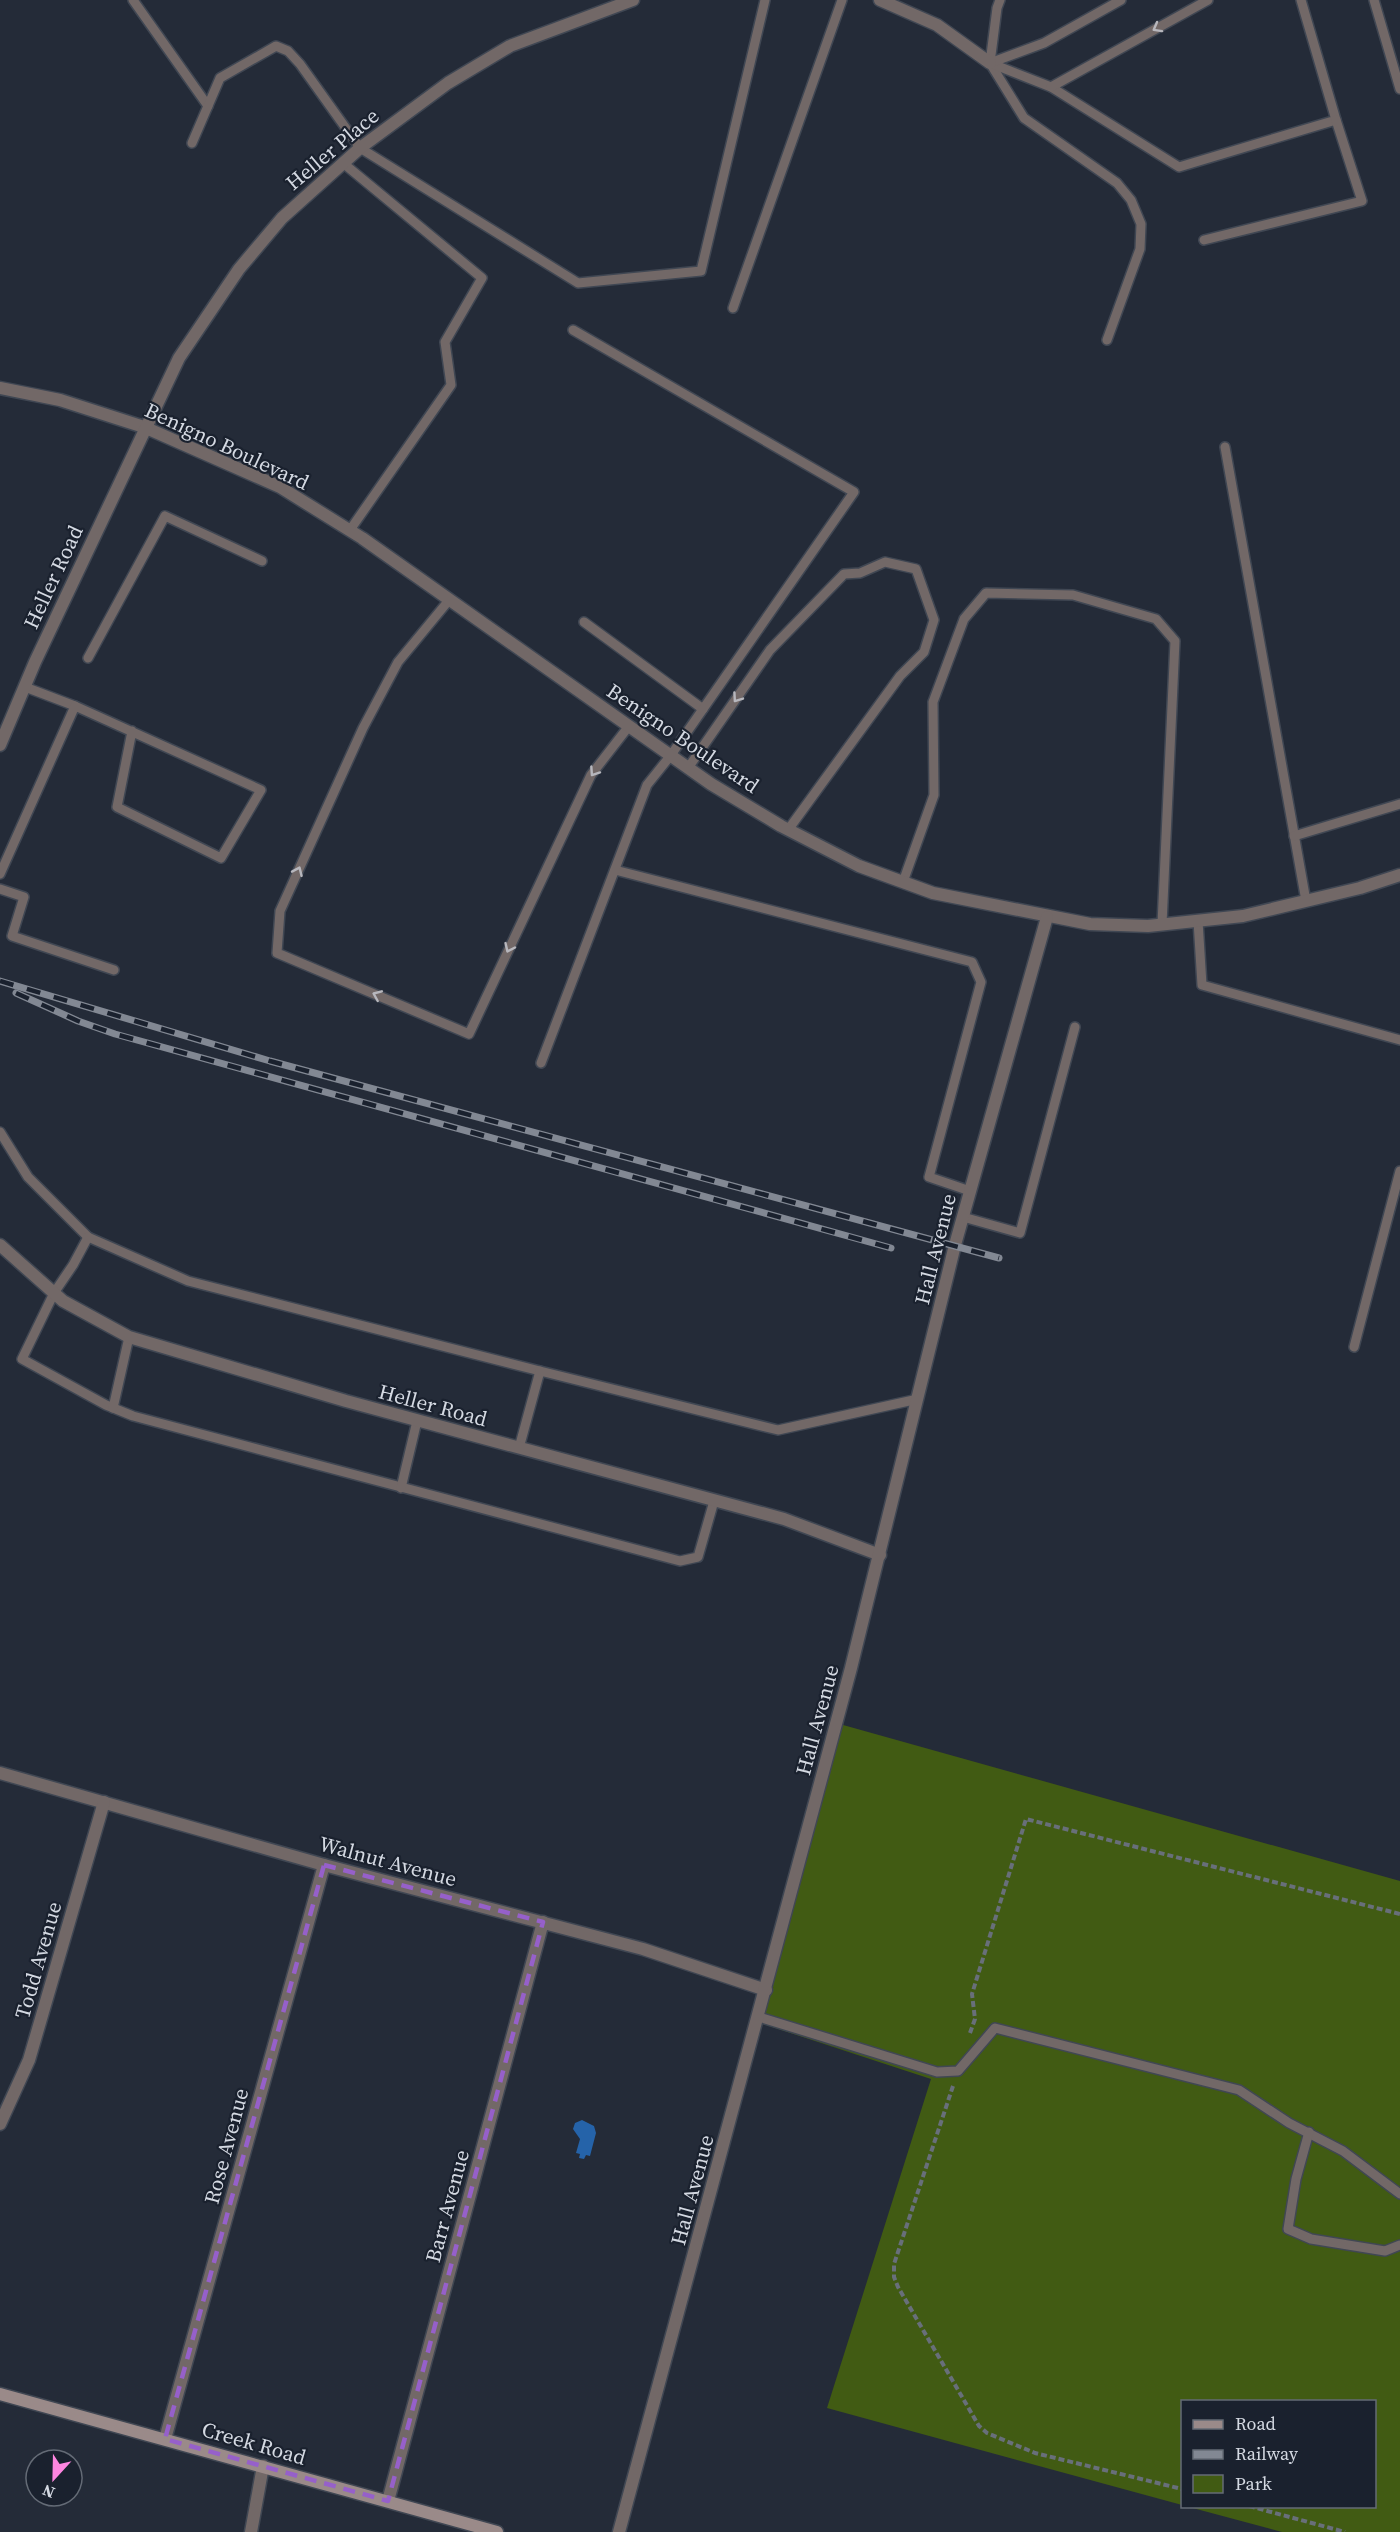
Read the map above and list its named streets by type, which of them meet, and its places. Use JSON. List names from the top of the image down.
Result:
{
  "streets": {
    "main road": ["Creek Road"],
    "street": [
      "Heller Place",
      "Benigno Boulevard",
      "Heller Road",
      "Hall Avenue",
      "Walnut Avenue",
      "Todd Avenue",
      "Rose Avenue",
      "Barr Avenue"
    ]
  },
  "crossings": [
    ["Heller Place", "Benigno Boulevard"],
    ["Heller Place", "Heller Road"],
    ["Benigno Boulevard", "Heller Road"],
    ["Benigno Boulevard", "Hall Avenue"],
    ["Heller Road", "Hall Avenue"],
    ["Hall Avenue", "Walnut Avenue"],
    ["Walnut Avenue", "Todd Avenue"],
    ["Walnut Avenue", "Rose Avenue"],
    ["Walnut Avenue", "Barr Avenue"],
    ["Rose Avenue", "Creek Road"],
    ["Barr Avenue", "Creek Road"]
  ],
  "legend": ["Road", "Railway", "Park"],
  "north": "bottom"
}
